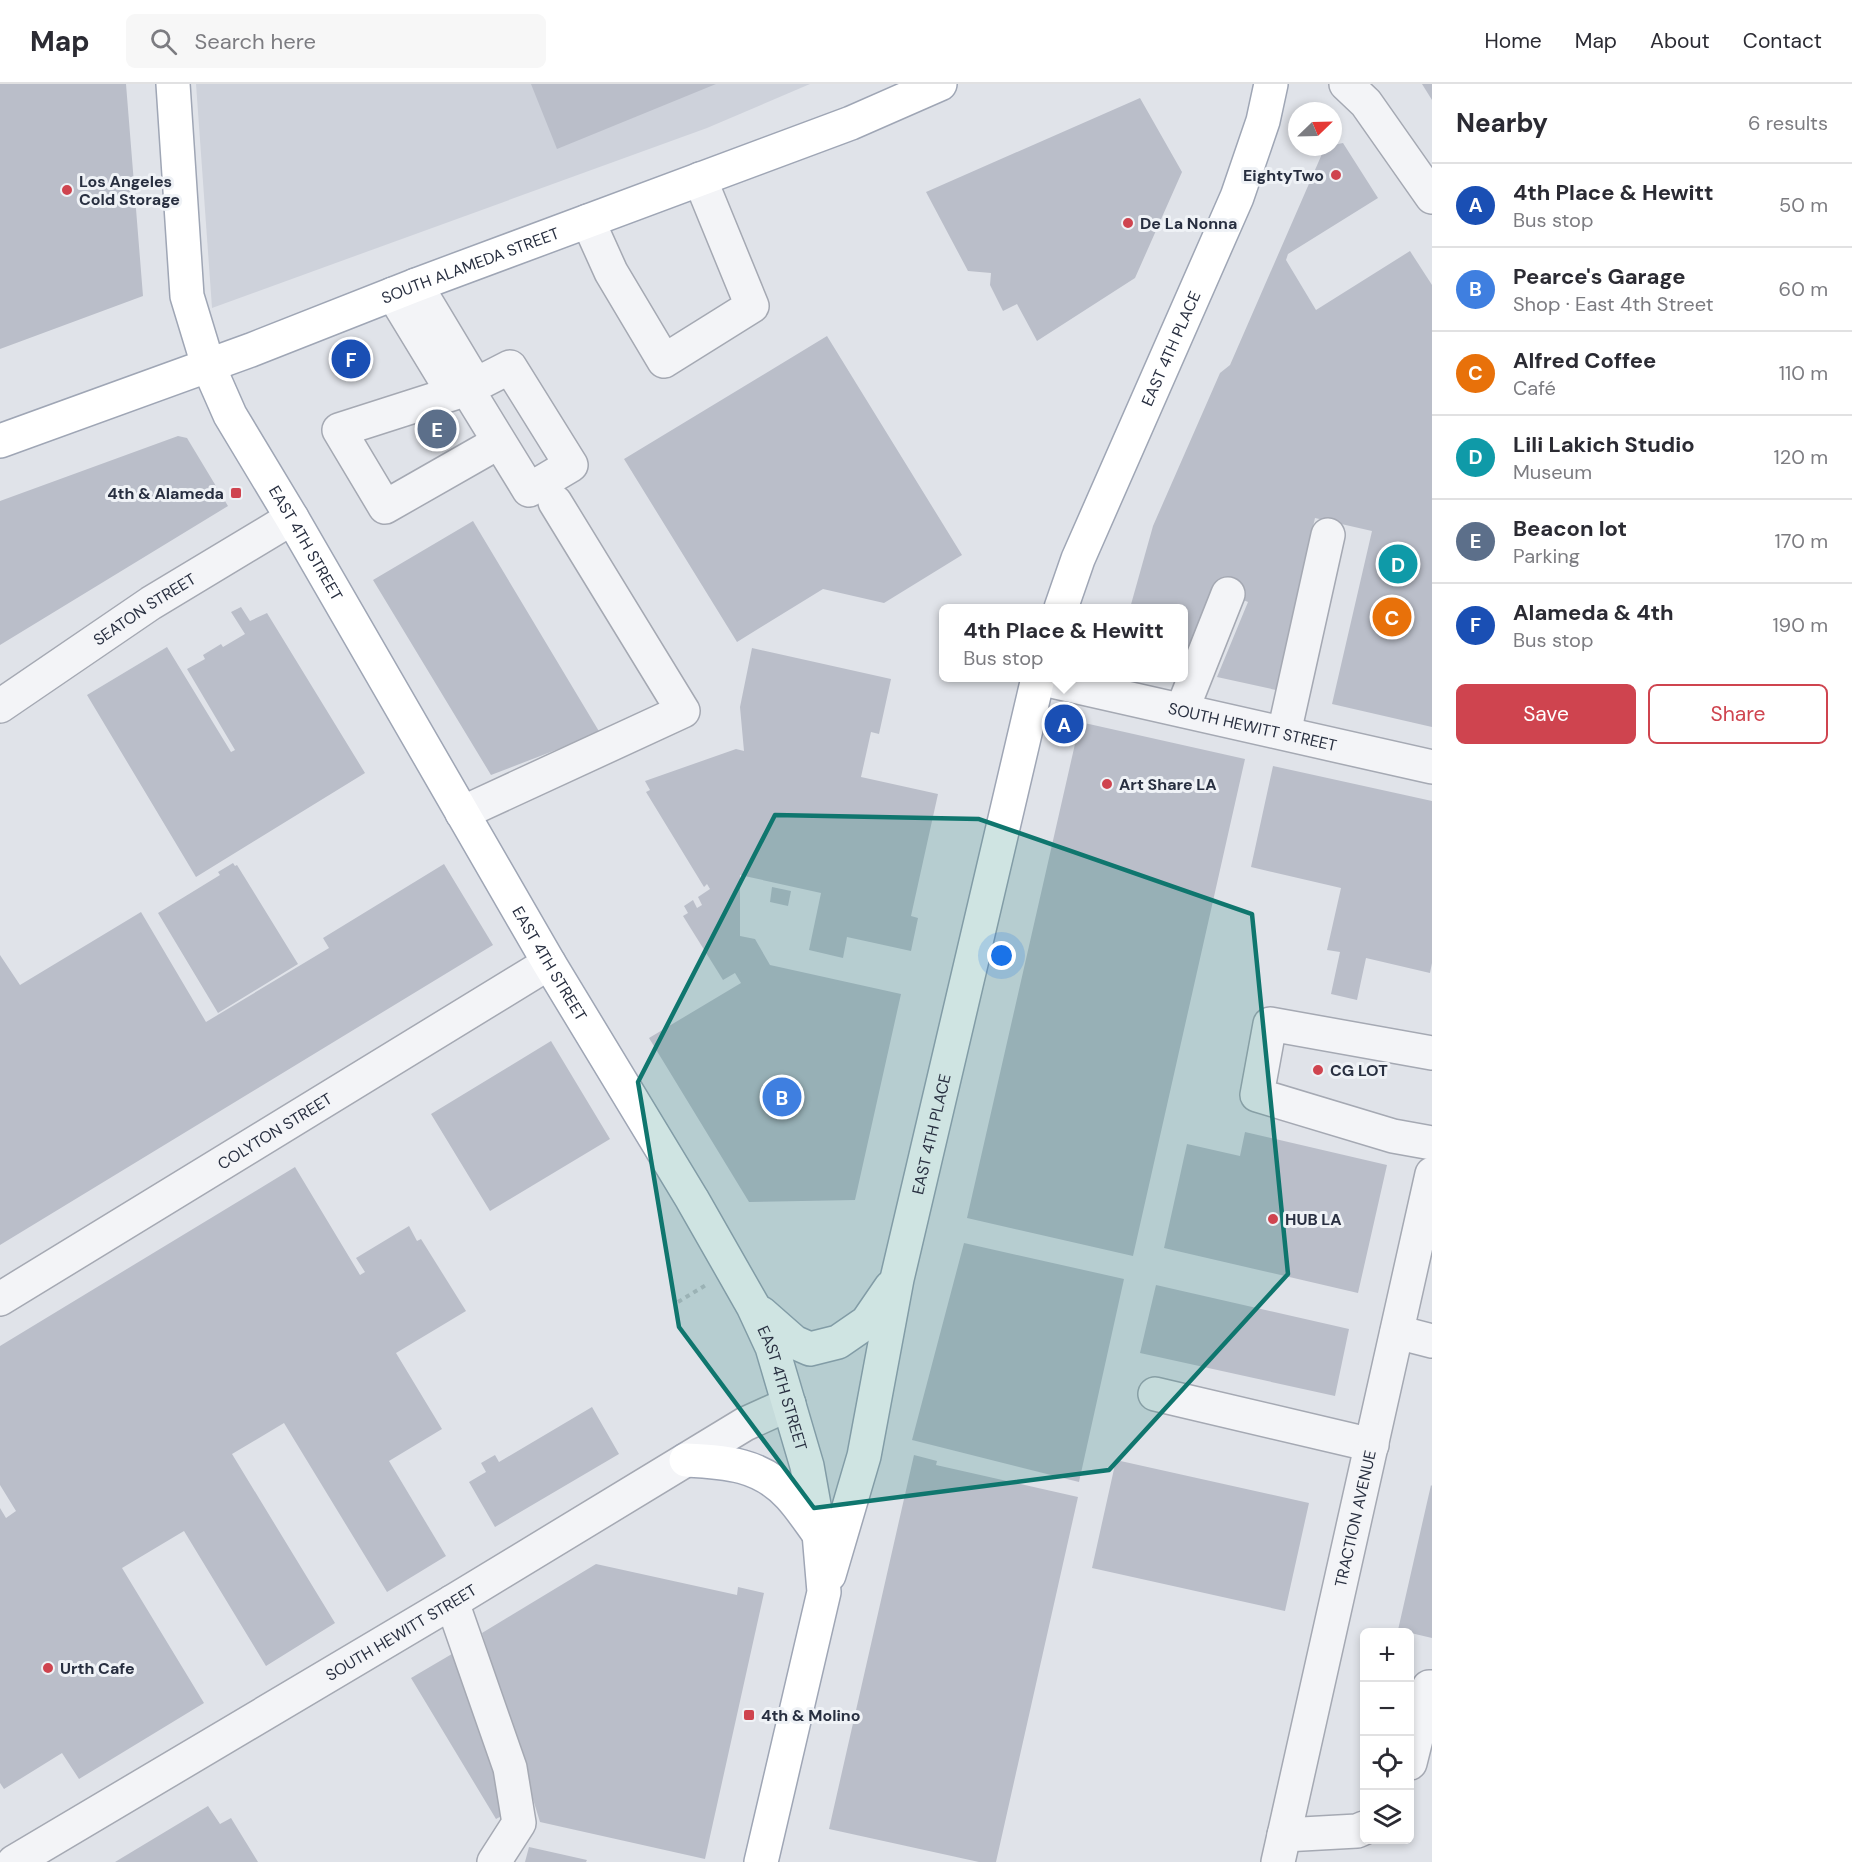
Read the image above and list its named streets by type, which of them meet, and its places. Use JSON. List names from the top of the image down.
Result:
{
  "streets": {
    "main road": ["SOUTH ALAMEDA STREET", "EAST 4TH PLACE", "EAST 4TH STREET"],
    "street": [
      "SEATON STREET",
      "SOUTH HEWITT STREET",
      "COLYTON STREET",
      "TRACTION AVENUE"
    ]
  },
  "crossings": [
    ["SOUTH ALAMEDA STREET", "EAST 4TH STREET"],
    ["EAST 4TH PLACE", "EAST 4TH STREET"],
    ["EAST 4TH STREET", "SEATON STREET"],
    ["EAST 4TH STREET", "SOUTH HEWITT STREET"],
    ["EAST 4TH STREET", "COLYTON STREET"]
  ],
  "places": {
    "other": [
      "EightyTwo",
      "Los Angeles Cold Storage",
      "De La Nonna",
      "Art Share LA",
      "CG LOT",
      "HUB LA",
      "Urth Cafe"
    ],
    "transit": ["4th & Alameda", "4th & Molino"]
  },
  "north": "top right",
  "page": {
    "header": "Map",
    "search": "Search here",
    "nav": [
      "Home",
      "Map",
      "About",
      "Contact"
    ],
    "heading": ["Nearby", "6 results"],
    "list": [
      {
        "mark": "A",
        "name": "4th Place & Hewitt",
        "note": "Bus stop",
        "value": "50 m"
      },
      {
        "mark": "B",
        "name": "Pearce's Garage",
        "note": "Shop · East 4th Street",
        "value": "60 m"
      },
      {
        "mark": "C",
        "name": "Alfred Coffee",
        "note": "Café",
        "value": "110 m"
      },
      {
        "mark": "D",
        "name": "Lili Lakich Studio",
        "note": "Museum",
        "value": "120 m"
      },
      {
        "mark": "E",
        "name": "Beacon lot",
        "note": "Parking",
        "value": "170 m"
      },
      {
        "mark": "F",
        "name": "Alameda & 4th",
        "note": "Bus stop",
        "value": "190 m"
      }
    ],
    "pins": [
      "F",
      "E",
      "D",
      "C",
      "A",
      "B"
    ],
    "popup": ["4th Place & Hewitt", "Bus stop"],
    "buttons": ["Save", "Share"],
    "map_buttons": ["+", "−"]
  }
}
